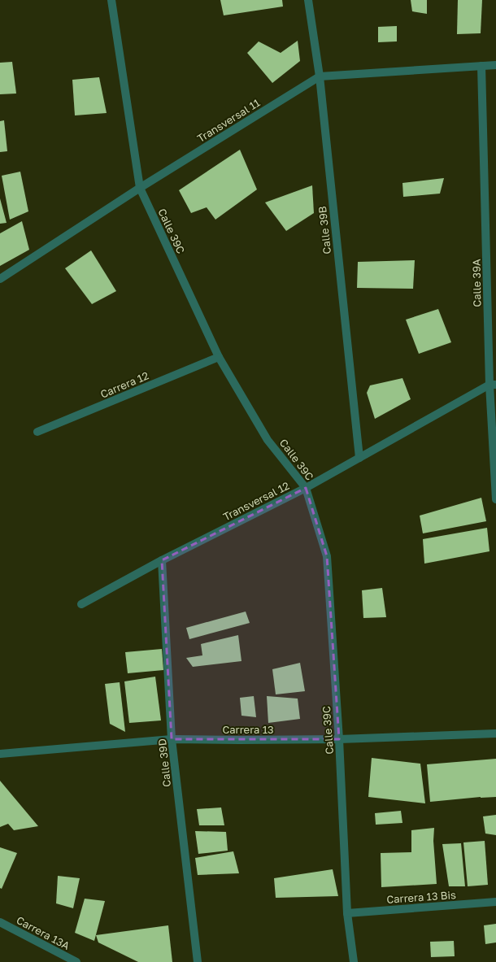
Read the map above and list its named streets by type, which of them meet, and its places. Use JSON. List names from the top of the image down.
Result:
{
  "streets": {
    "street": [
      "Transversal 11",
      "Calle 39B",
      "Calle 39C",
      "Calle 39A",
      "Carrera 12",
      "Transversal 12",
      "Carrera 13",
      "Calle 39D",
      "Carrera 13 Bis",
      "Carrera 13A"
    ]
  },
  "crossings": [
    ["Transversal 11", "Calle 39B"],
    ["Transversal 11", "Calle 39C"],
    ["Transversal 11", "Calle 39A"],
    ["Calle 39B", "Transversal 12"],
    ["Calle 39C", "Carrera 12"],
    ["Calle 39C", "Transversal 12"],
    ["Calle 39C", "Carrera 13"],
    ["Calle 39C", "Carrera 13 Bis"],
    ["Calle 39A", "Transversal 12"],
    ["Transversal 12", "Calle 39D"],
    ["Carrera 13", "Calle 39D"]
  ]
}
